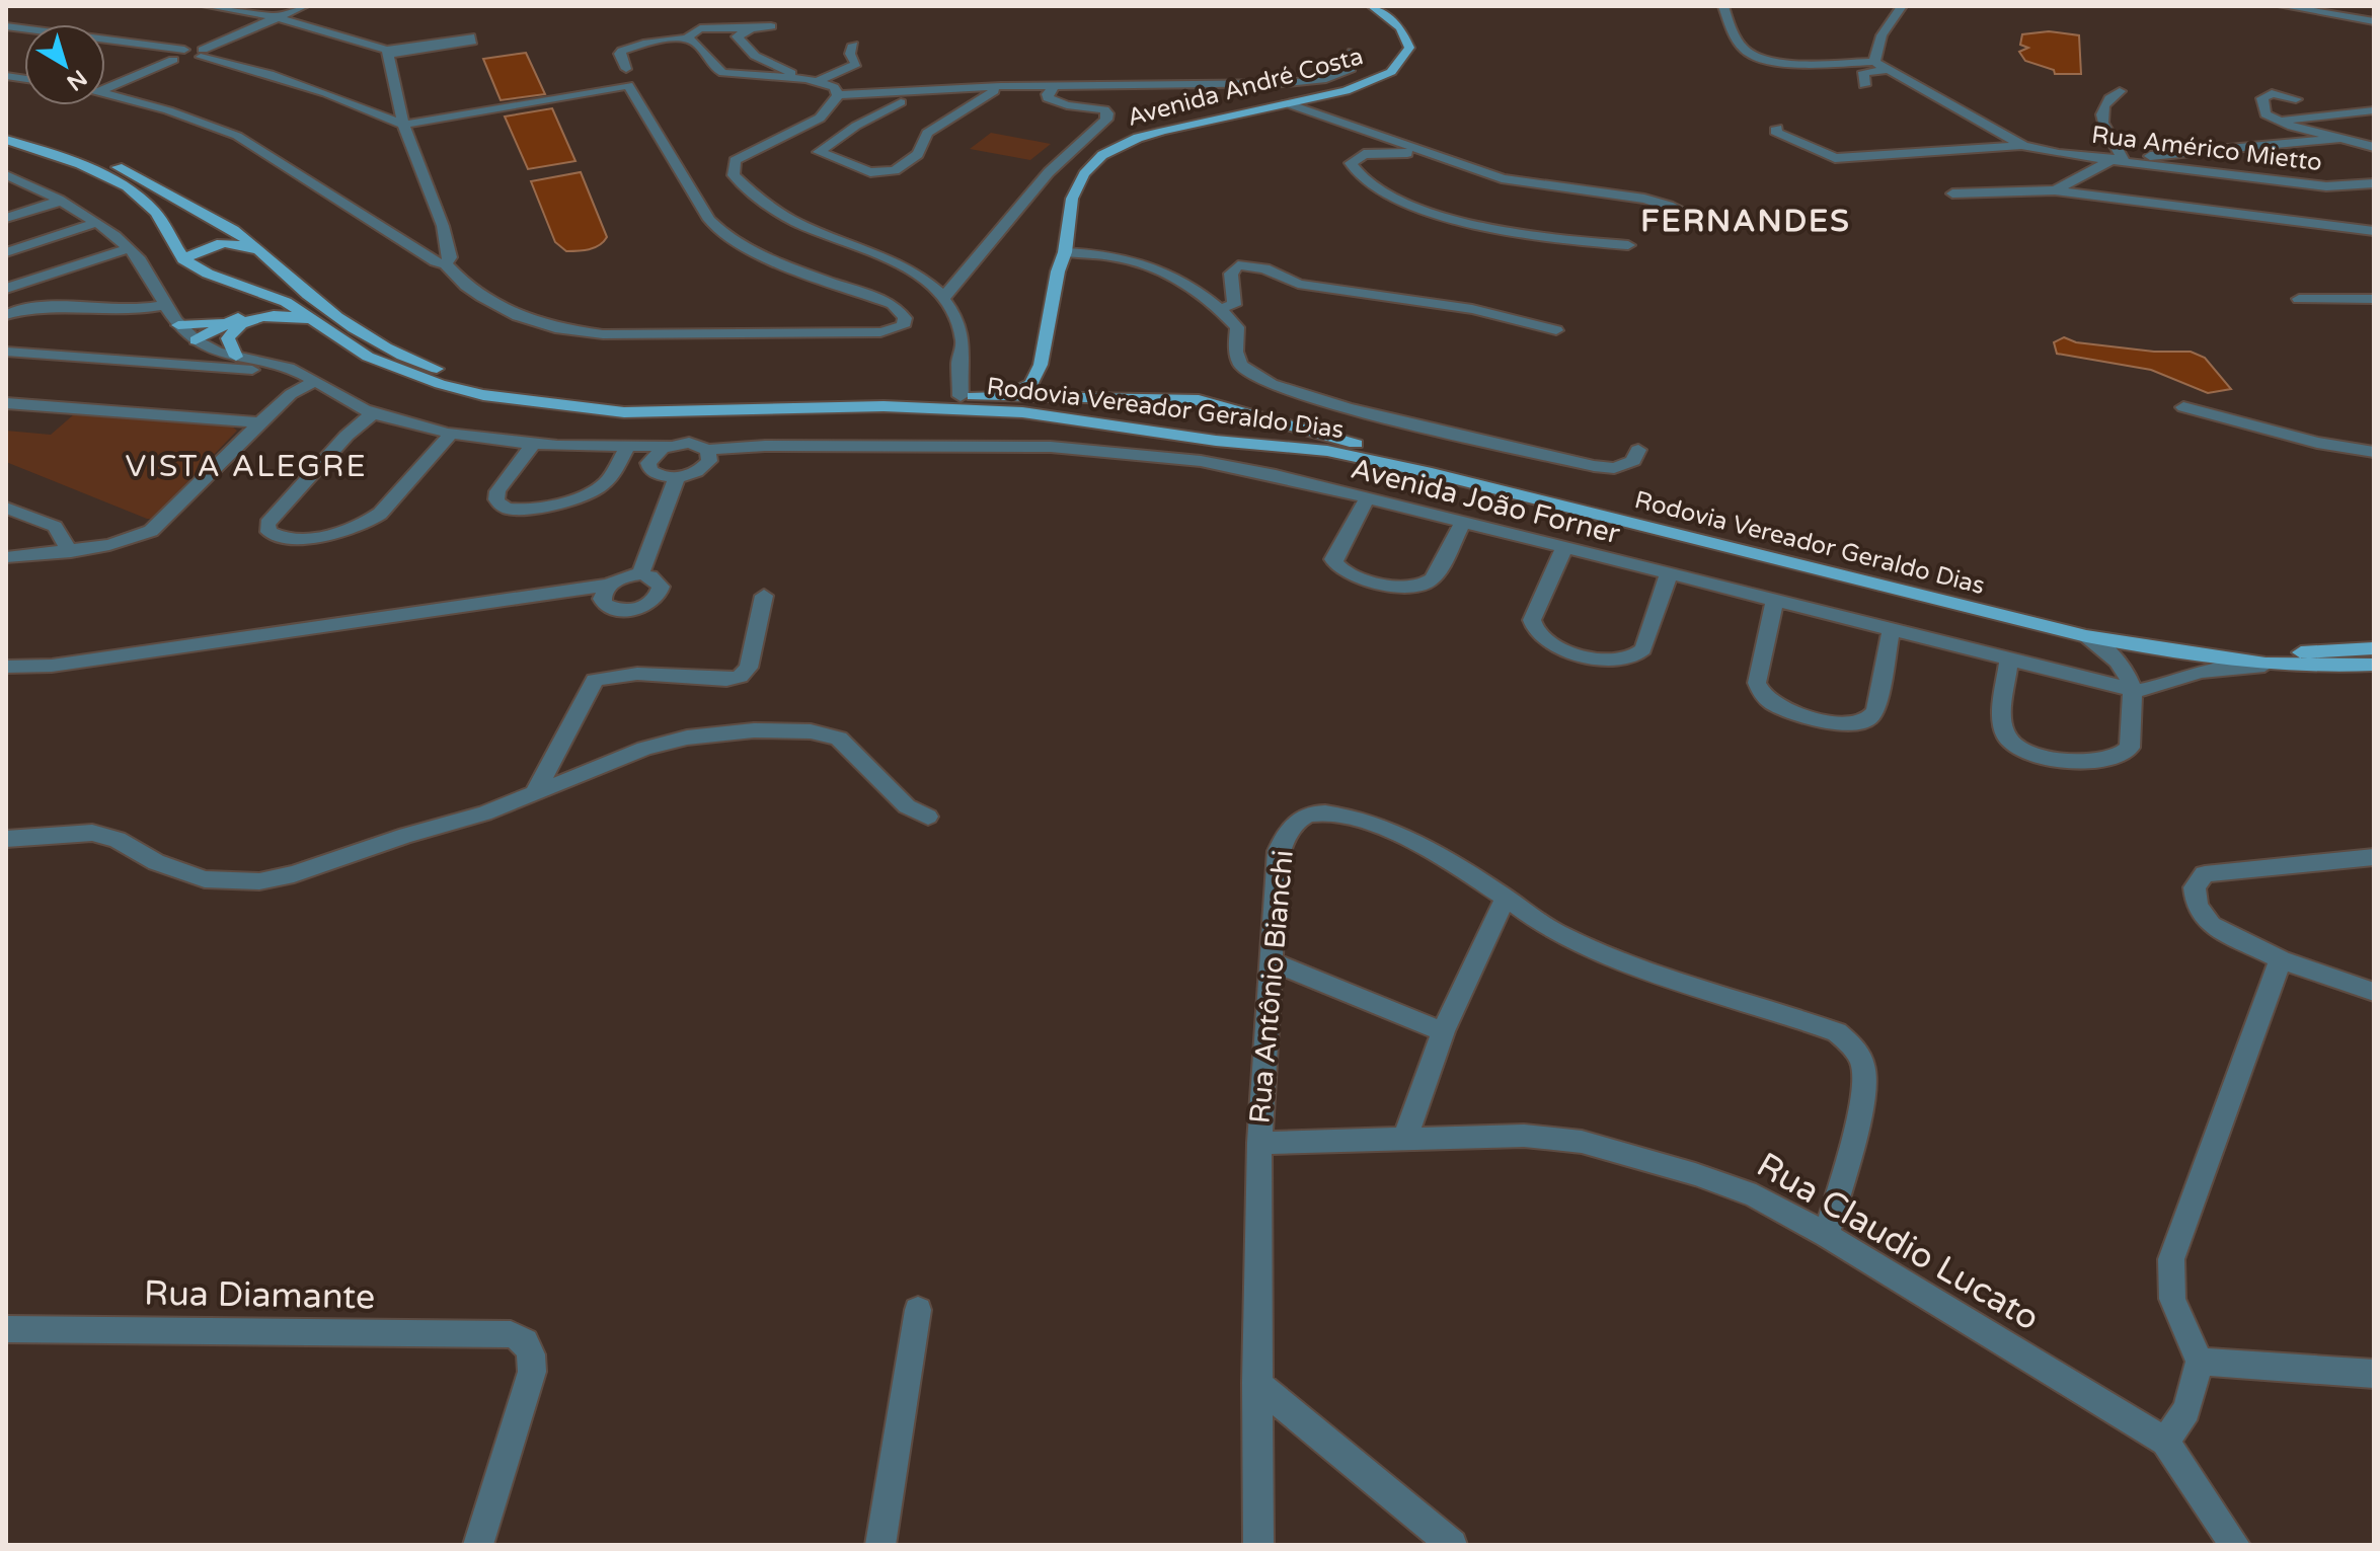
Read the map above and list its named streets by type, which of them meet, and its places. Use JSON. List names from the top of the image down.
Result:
{
  "streets": {
    "main road": ["Avenida André Costa", "Rodovia Vereador Geraldo Dias"],
    "street": [
      "Rua Américo Mietto",
      "Avenida João Forner",
      "Rua Antônio Bianchi",
      "Rua Claudio Lucato",
      "Rua Diamante"
    ]
  },
  "crossings": [
    ["Rua Antônio Bianchi", "Rua Claudio Lucato"]
  ],
  "districts": ["FERNANDES", "VISTA ALEGRE"],
  "north": "bottom right"
}
